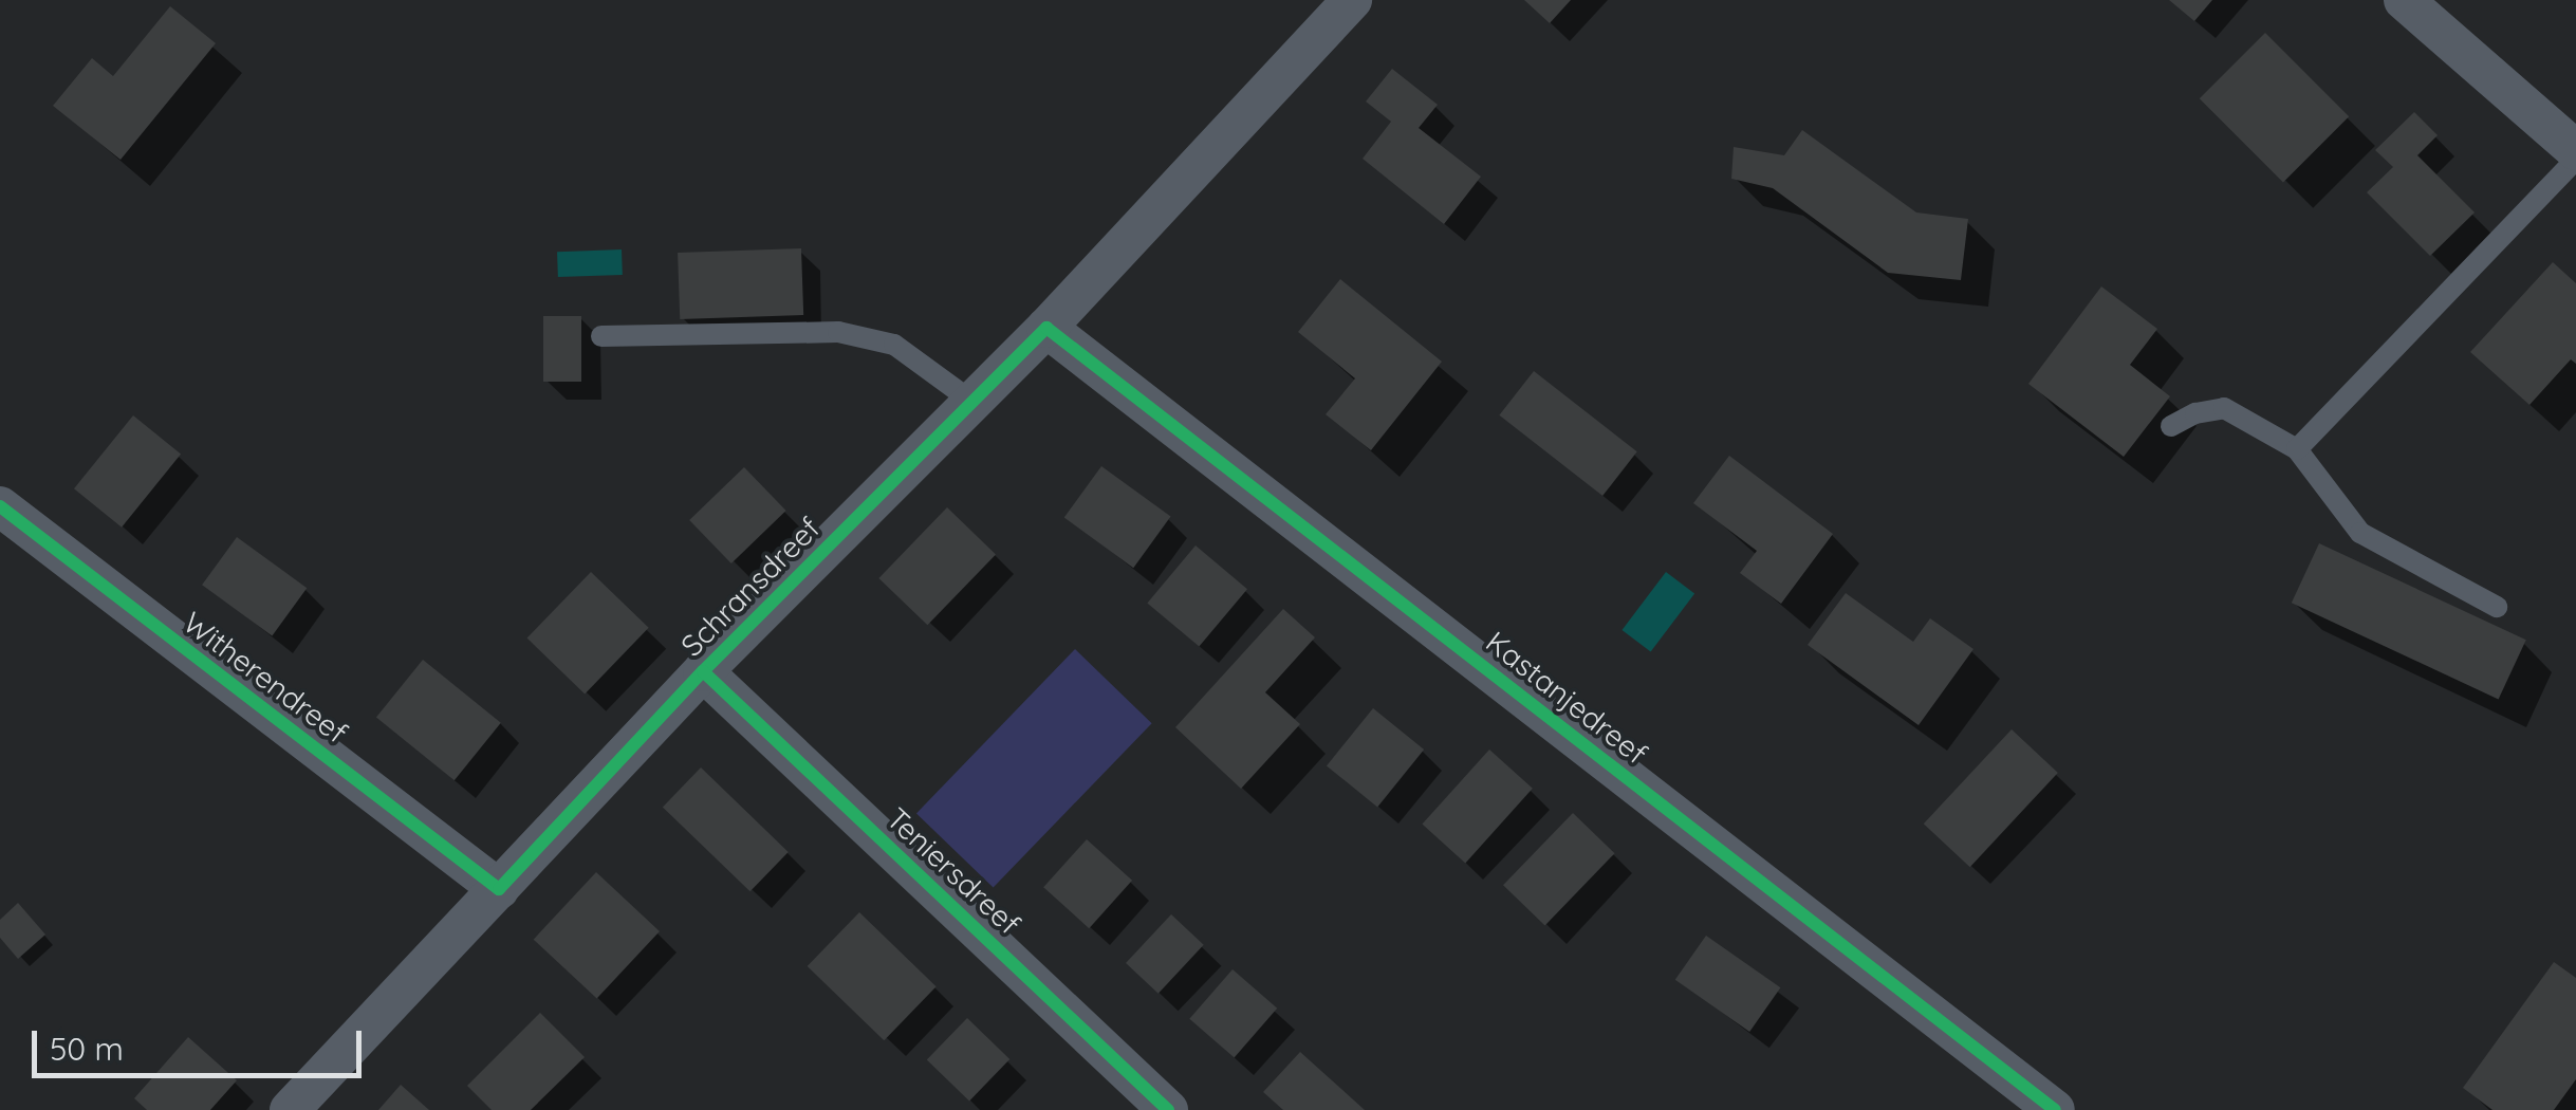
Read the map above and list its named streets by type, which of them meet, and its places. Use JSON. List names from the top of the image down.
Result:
{
  "streets": {
    "street": [
      "Schransdreef",
      "Witherendreef",
      "Kastanjedreef",
      "Teniersdreef"
    ]
  },
  "crossings": [
    ["Schransdreef", "Witherendreef"],
    ["Schransdreef", "Kastanjedreef"],
    ["Schransdreef", "Teniersdreef"]
  ],
  "scale_bar": "50 m"
}
